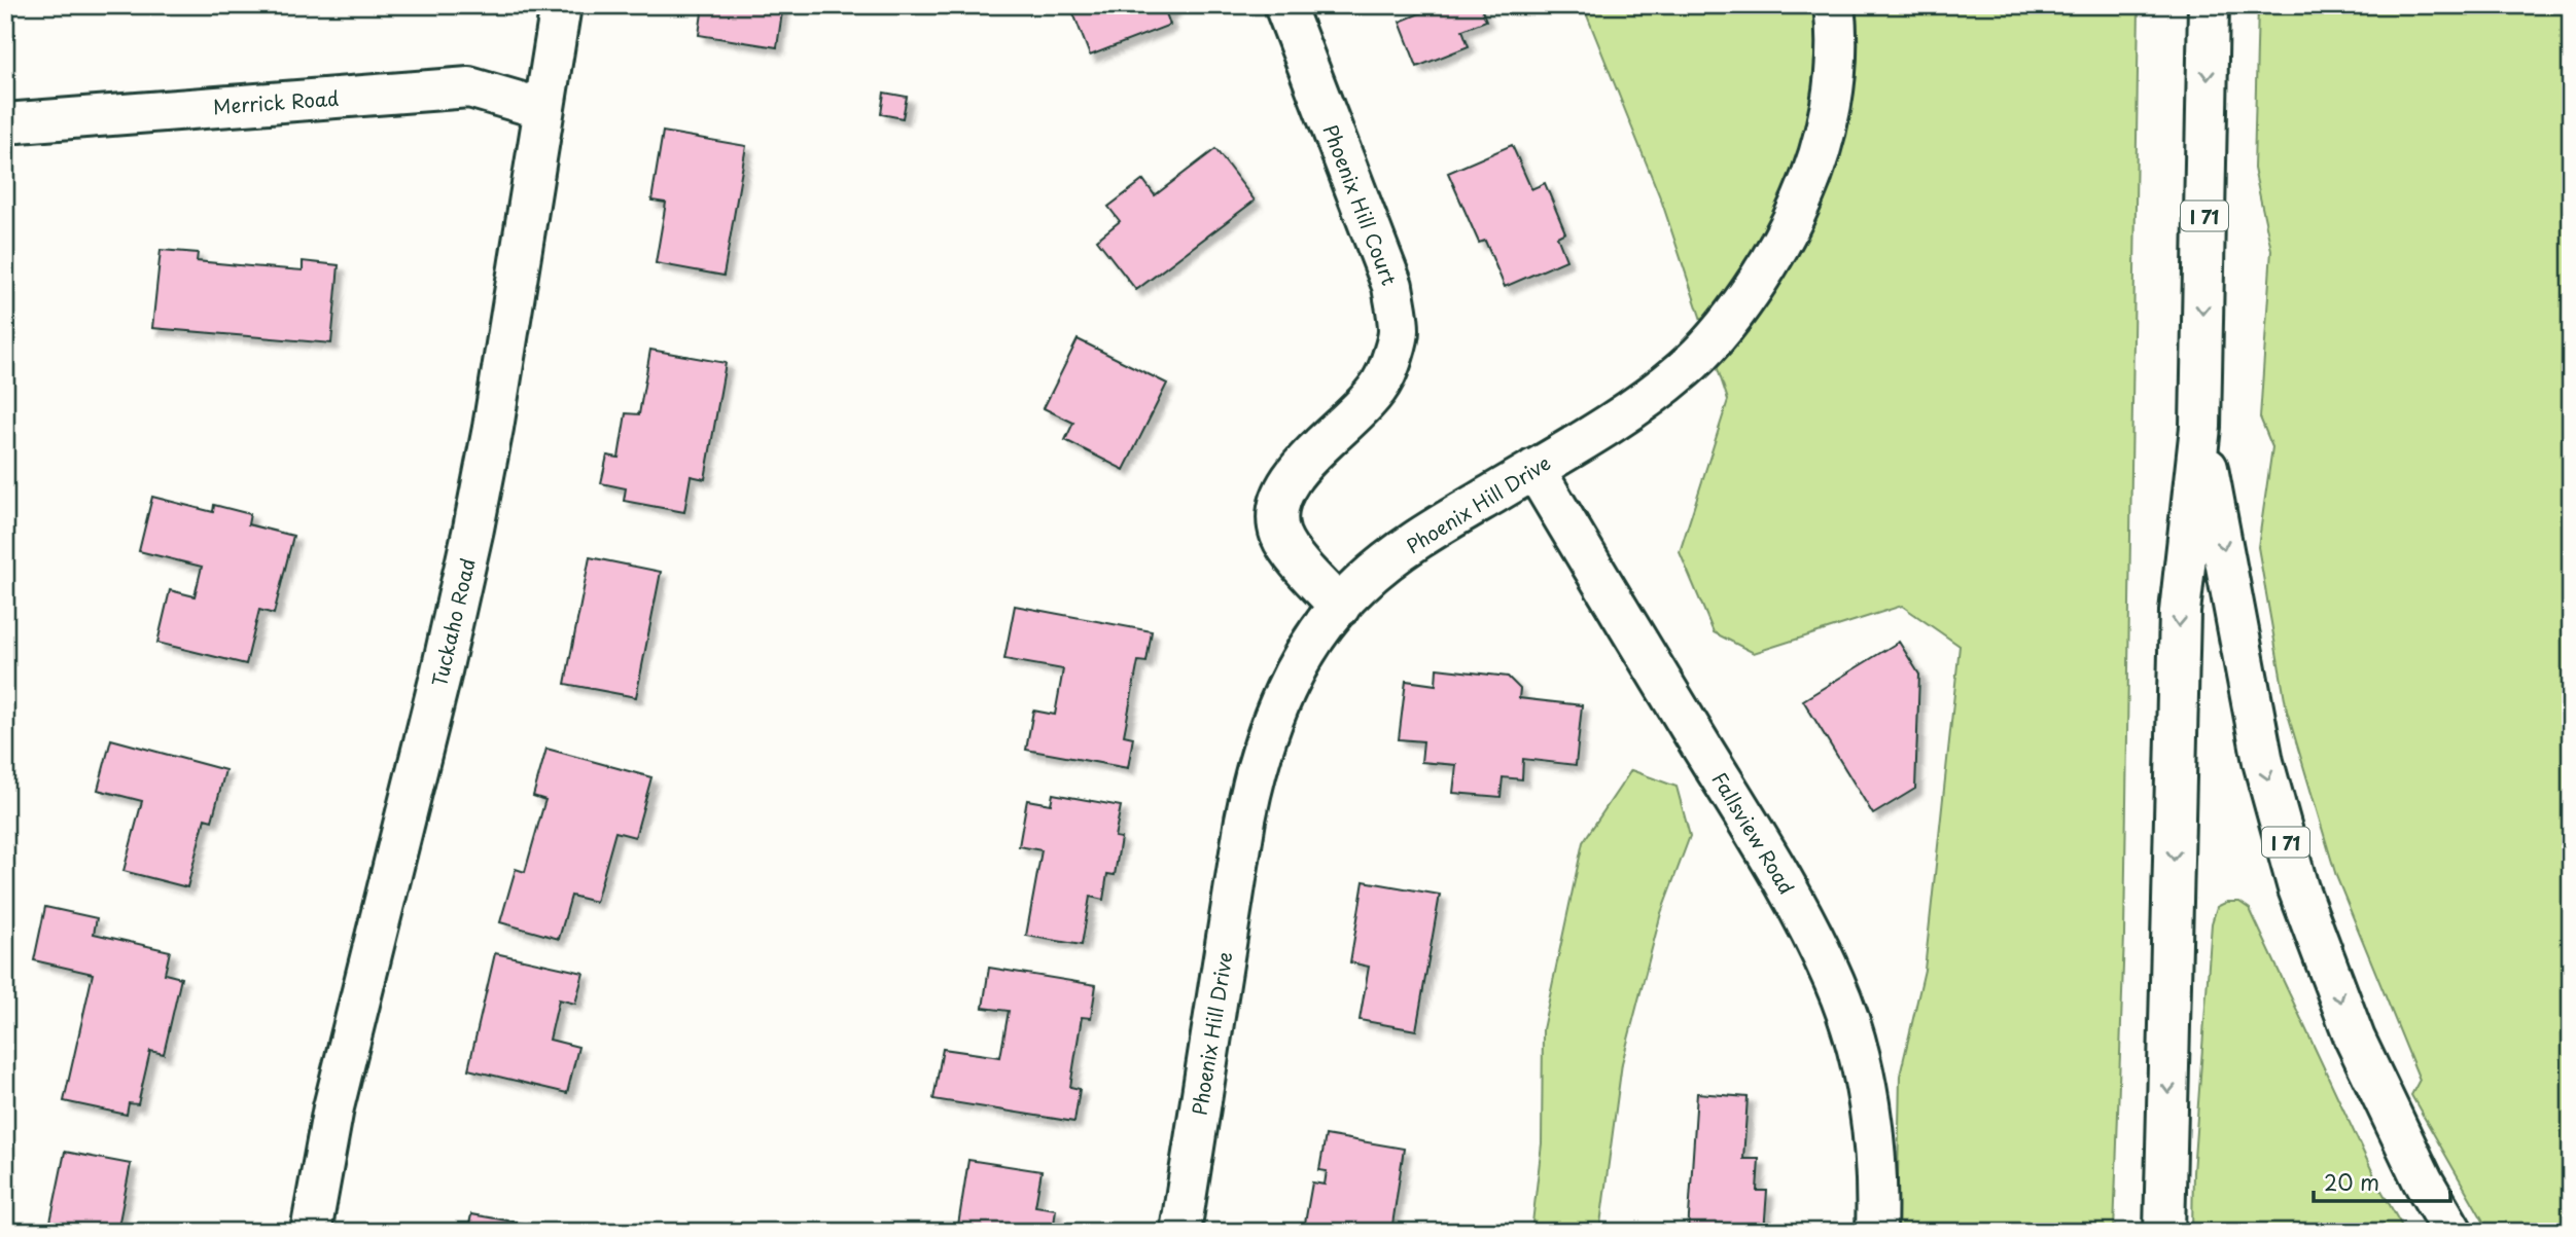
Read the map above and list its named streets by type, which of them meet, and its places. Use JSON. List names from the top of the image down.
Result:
{
  "streets": {
    "main road": [
      "Merrick Road",
      "Phoenix Hill Court",
      "I 71",
      "Phoenix Hill Drive",
      "Tuckaho Road",
      "Fallsview Road"
    ]
  },
  "crossings": [
    ["Merrick Road", "Tuckaho Road"],
    ["Phoenix Hill Court", "Phoenix Hill Drive"],
    ["Phoenix Hill Drive", "Fallsview Road"]
  ],
  "scale_bar": "20 m"
}
